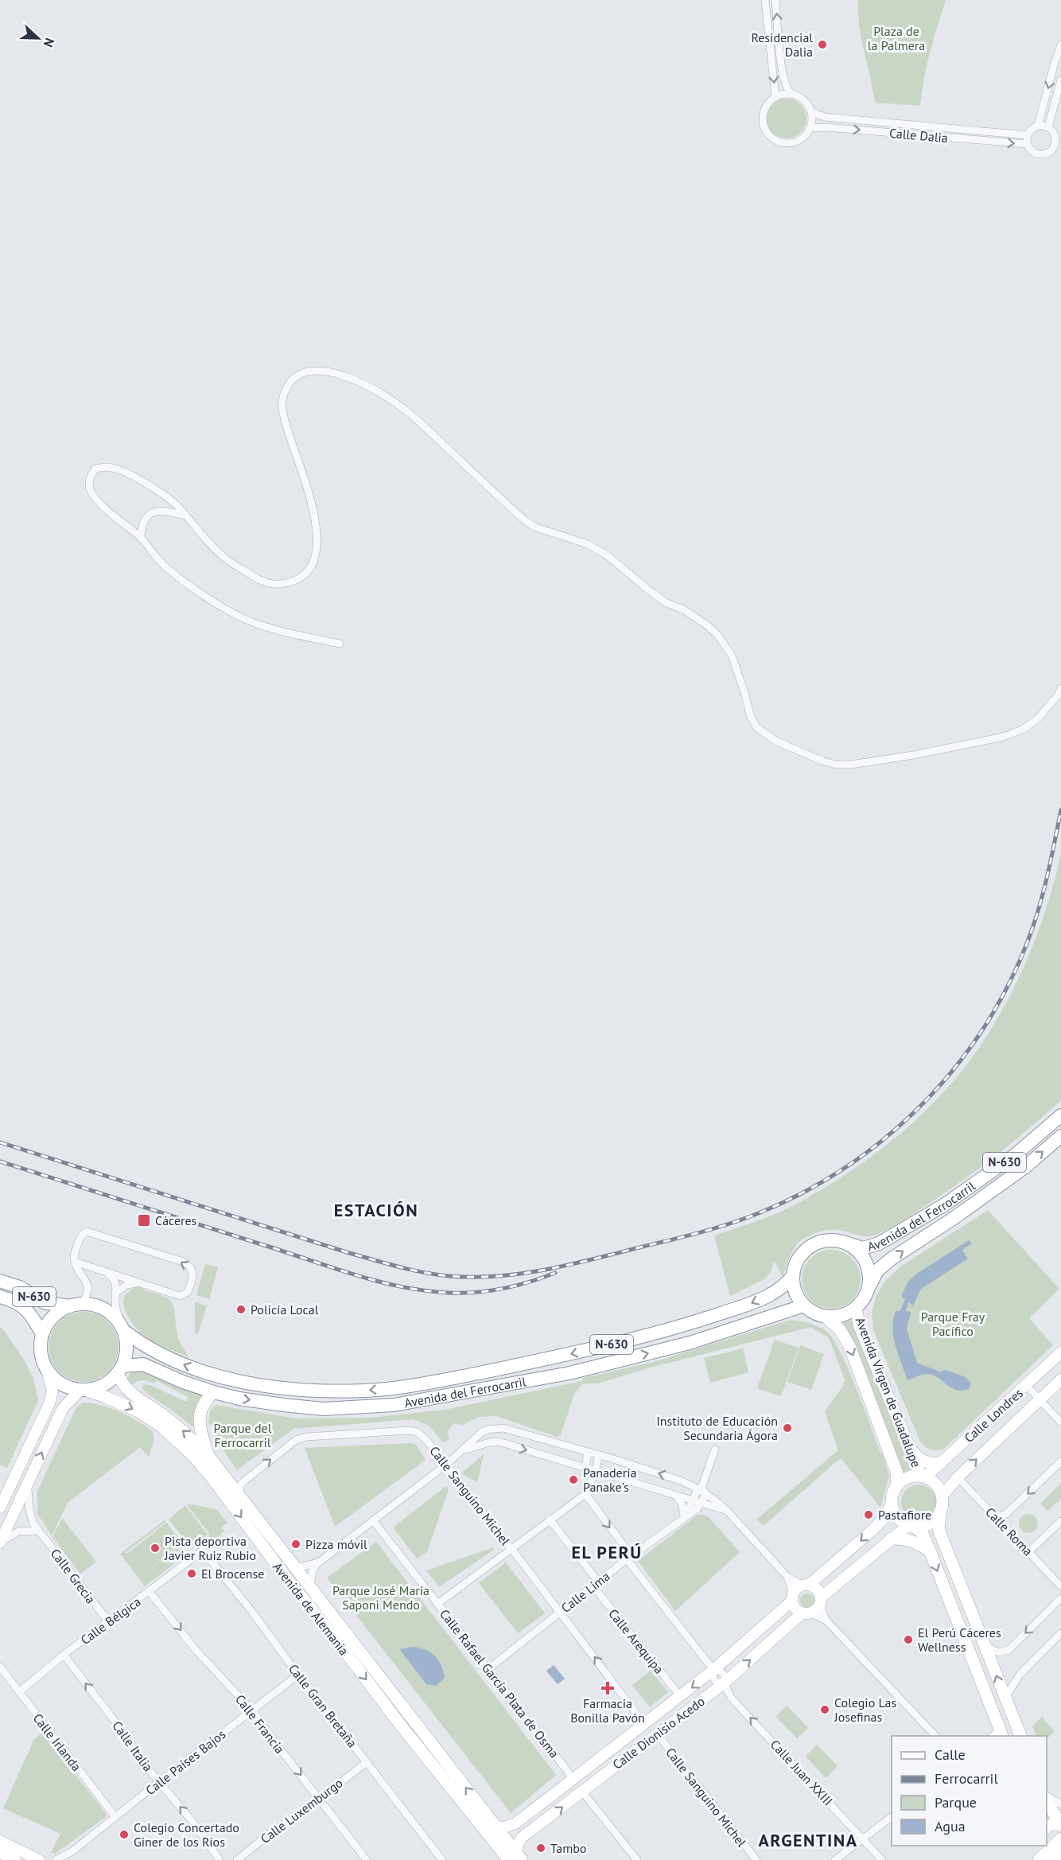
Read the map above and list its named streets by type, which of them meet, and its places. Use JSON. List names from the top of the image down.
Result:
{
  "streets": {
    "highway": ["N-630", "Avenida del Ferrocarril"],
    "main road": [
      "Avenida Virgen de Guadalupe",
      "Calle Londres",
      "Avenida de Alemania",
      "Calle Dionisio Acedo"
    ],
    "street": [
      "Calle Dalia",
      "Calle Sanguino Michel",
      "Calle Roma",
      "Calle Grecia",
      "Calle Lima",
      "Calle Bélgica",
      "Calle Arequipa",
      "Calle Rafael García Plata de Osma",
      "Calle Gran Bretaña",
      "Calle Francia",
      "Calle Irlanda",
      "Calle Italia",
      "Calle Países Bajos",
      "Calle Juan XXIII",
      "Calle Luxemburgo"
    ]
  },
  "crossings": [
    ["N-630", "Avenida del Ferrocarril"],
    ["N-630", "Avenida Virgen de Guadalupe"],
    ["N-630", "Avenida de Alemania"],
    ["Avenida del Ferrocarril", "Avenida Virgen de Guadalupe"],
    ["Avenida del Ferrocarril", "Avenida de Alemania"],
    ["Avenida Virgen de Guadalupe", "Calle Londres"],
    ["Calle Londres", "Calle Roma"],
    ["Calle Sanguino Michel", "Calle Lima"],
    ["Calle Sanguino Michel", "Avenida de Alemania"],
    ["Calle Sanguino Michel", "Calle Dionisio Acedo"],
    ["Calle Grecia", "Calle Bélgica"],
    ["Calle Lima", "Calle Arequipa"],
    ["Calle Lima", "Calle Rafael García Plata de Osma"],
    ["Calle Lima", "Calle Juan XXIII"],
    ["Avenida de Alemania", "Calle Dionisio Acedo"],
    ["Calle Bélgica", "Calle Gran Bretaña"],
    ["Calle Bélgica", "Calle Francia"],
    ["Calle Bélgica", "Calle Irlanda"],
    ["Calle Bélgica", "Calle Italia"],
    ["Calle Arequipa", "Calle Dionisio Acedo"],
    ["Calle Rafael García Plata de Osma", "Calle Dionisio Acedo"],
    ["Calle Gran Bretaña", "Calle Países Bajos"],
    ["Calle Gran Bretaña", "Calle Luxemburgo"],
    ["Calle Francia", "Calle Países Bajos"],
    ["Calle Francia", "Calle Luxemburgo"],
    ["Calle Dionisio Acedo", "Calle Juan XXIII"],
    ["Calle Irlanda", "Calle Países Bajos"],
    ["Calle Italia", "Calle Países Bajos"]
  ],
  "one_way": ["Calle Francia", "Calle Italia"],
  "districts": ["ESTACIÓN", "EL PERÚ", "ARGENTINA"],
  "parks": [
    "Plaza de la Palmera",
    "Parque Fray Pacífico",
    "Parque del Ferrocarril",
    "Parque José María Saponi Mendo"
  ],
  "places": {
    "other": [
      "Residencial Dalia",
      "Policía Local",
      "Instituto de Educación Secundaria Ágora",
      "Panadería Panake's",
      "Pastafiore",
      "Pizza móvil",
      "Pista deportiva Javier Ruiz Rubio",
      "El Brocense",
      "El Perú Cáceres Wellness",
      "Colegio Las Josefinas",
      "Colegio Concertado Giner de los Ríos",
      "Tambo"
    ],
    "transit": ["Cáceres"],
    "health": ["Farmacia Bonilla Pavón"]
  },
  "legend": [
    "Calle",
    "Ferrocarril",
    "Parque",
    "Agua"
  ],
  "north": "right"
}
